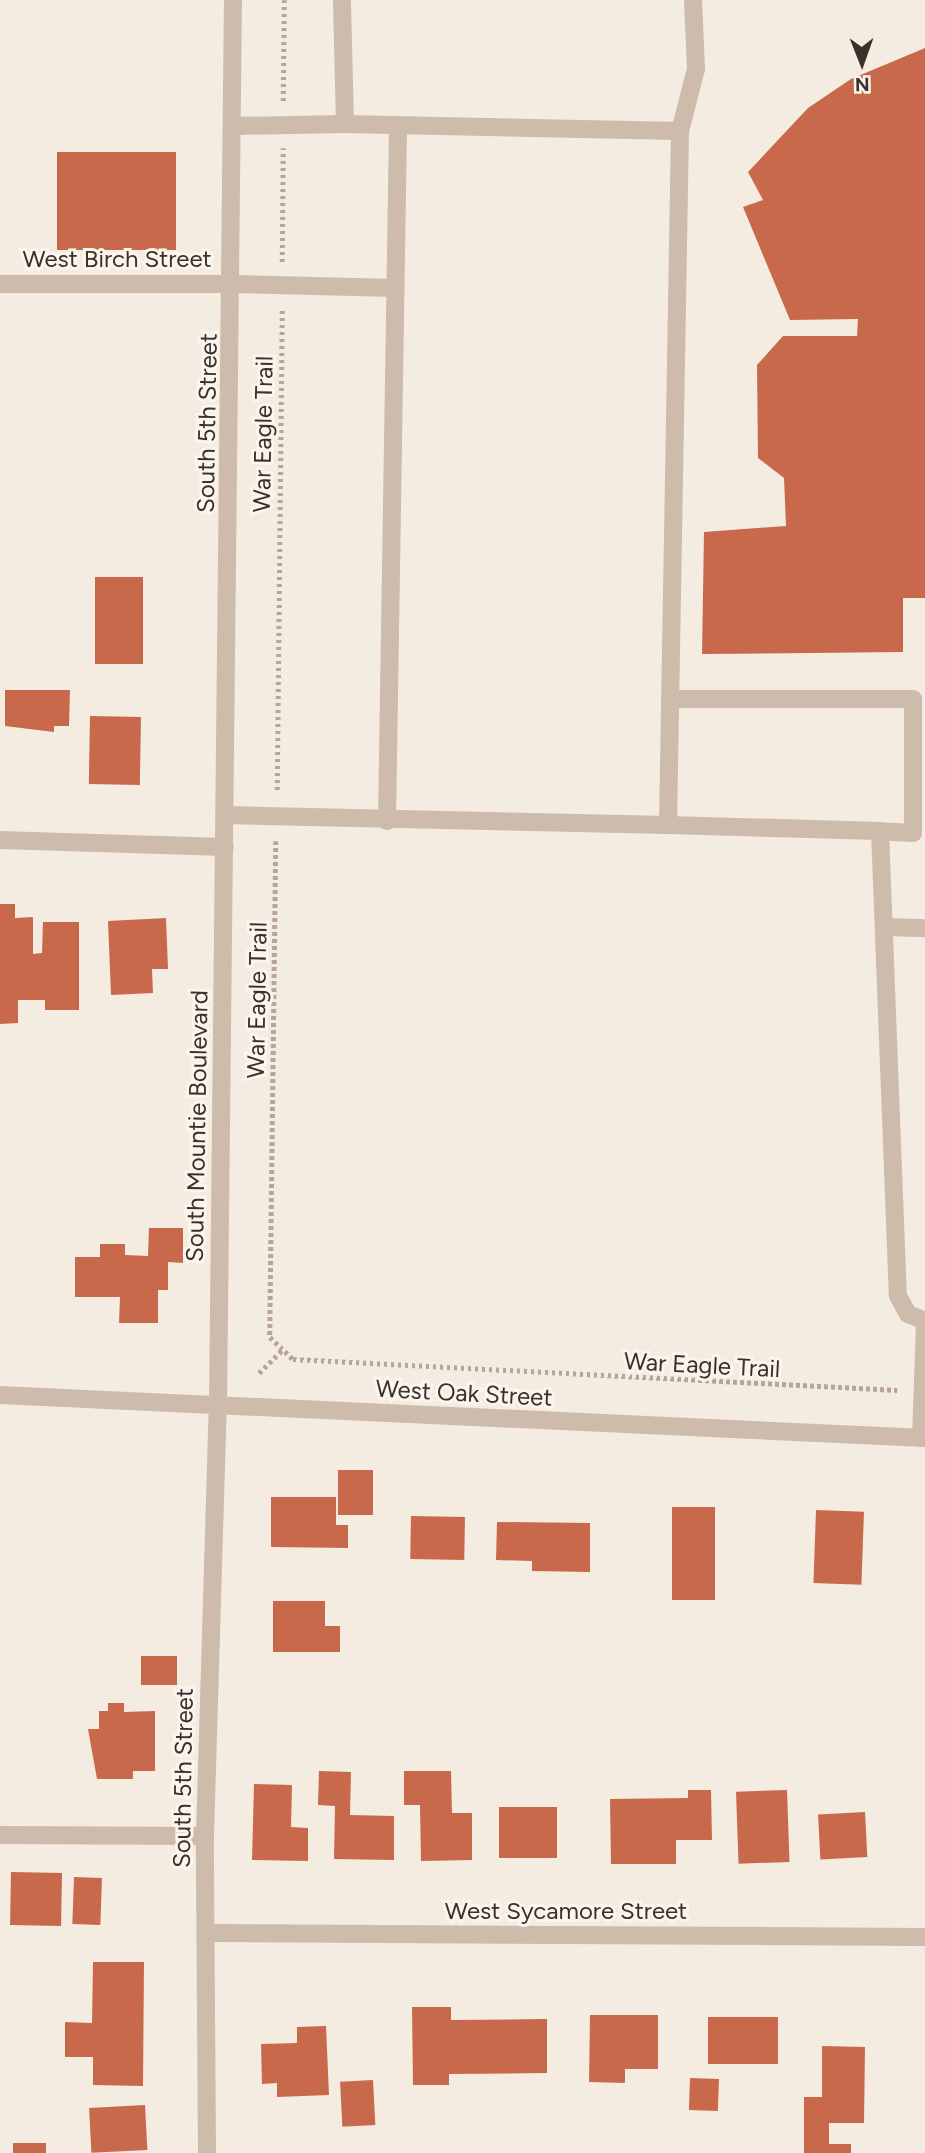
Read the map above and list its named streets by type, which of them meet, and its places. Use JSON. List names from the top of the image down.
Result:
{
  "streets": {
    "street": [
      "West Birch Street",
      "South 5th Street",
      "South Mountie Boulevard",
      "West Oak Street",
      "West Sycamore Street"
    ],
    "path": ["War Eagle Trail"]
  },
  "crossings": [
    ["West Birch Street", "South 5th Street"],
    ["West Birch Street", "War Eagle Trail"],
    ["South 5th Street", "South Mountie Boulevard"],
    ["South 5th Street", "West Oak Street"],
    ["South 5th Street", "West Sycamore Street"],
    ["South Mountie Boulevard", "West Oak Street"]
  ],
  "north": "bottom"
}
